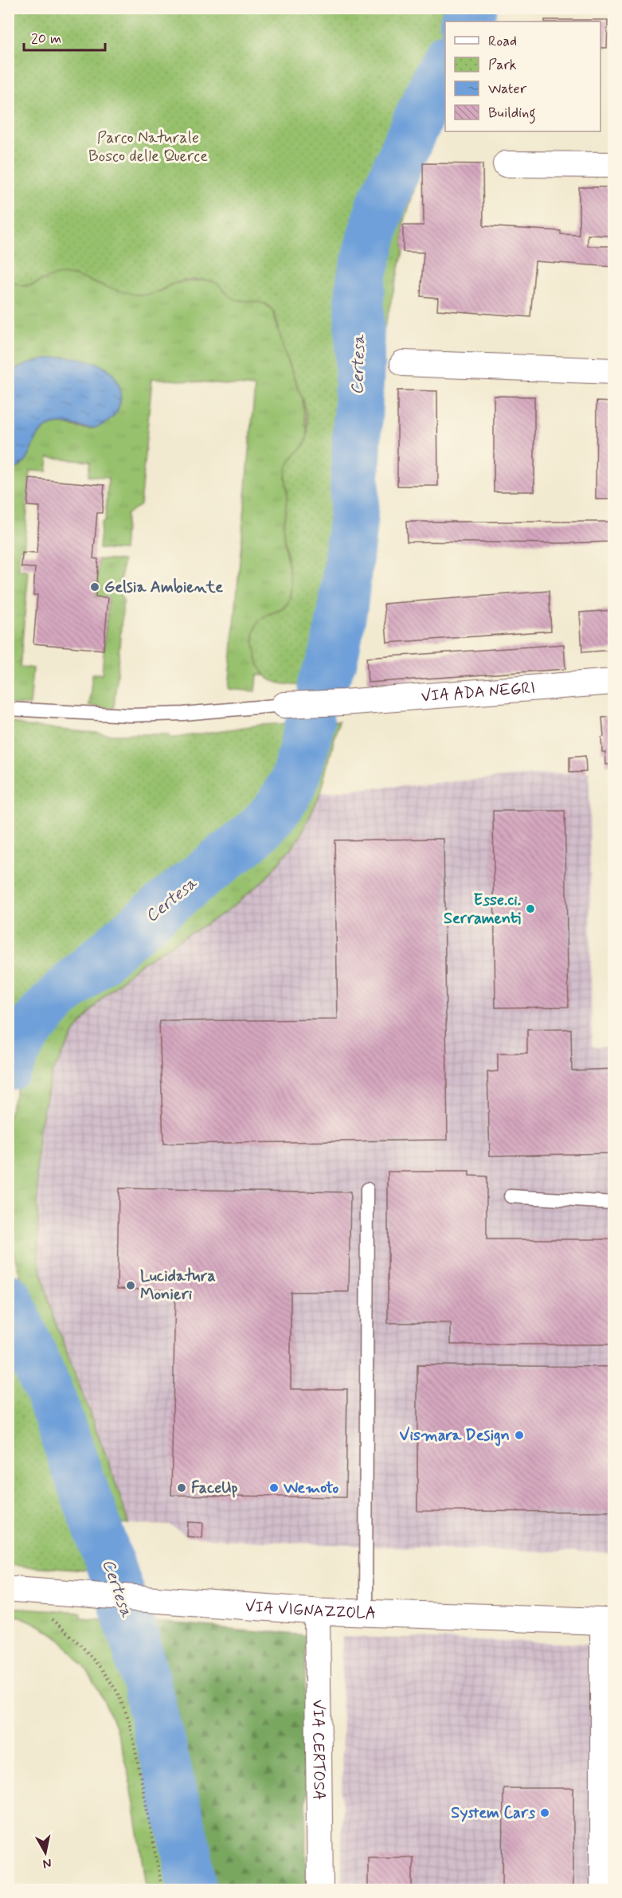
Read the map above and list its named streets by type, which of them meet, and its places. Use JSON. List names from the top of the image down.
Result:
{
  "streets": {
    "street": ["VIA ADA NEGRI", "VIA VIGNAZZOLA", "VIA CERTOSA"]
  },
  "crossings": [
    ["VIA VIGNAZZOLA", "VIA CERTOSA"]
  ],
  "water": ["Certesa"],
  "parks": ["Parco Naturale Bosco delle Querce"],
  "places": [
    "Gelsia Ambiente",
    "Esse.ci. Serramenti",
    "Lucidatura Monieri",
    "Vismara Design",
    "FaceUp",
    "Wemoto",
    "System Cars"
  ],
  "legend": [
    "Road",
    "Park",
    "Water",
    "Building"
  ],
  "scale_bar": "20 m",
  "north": "bottom"
}
